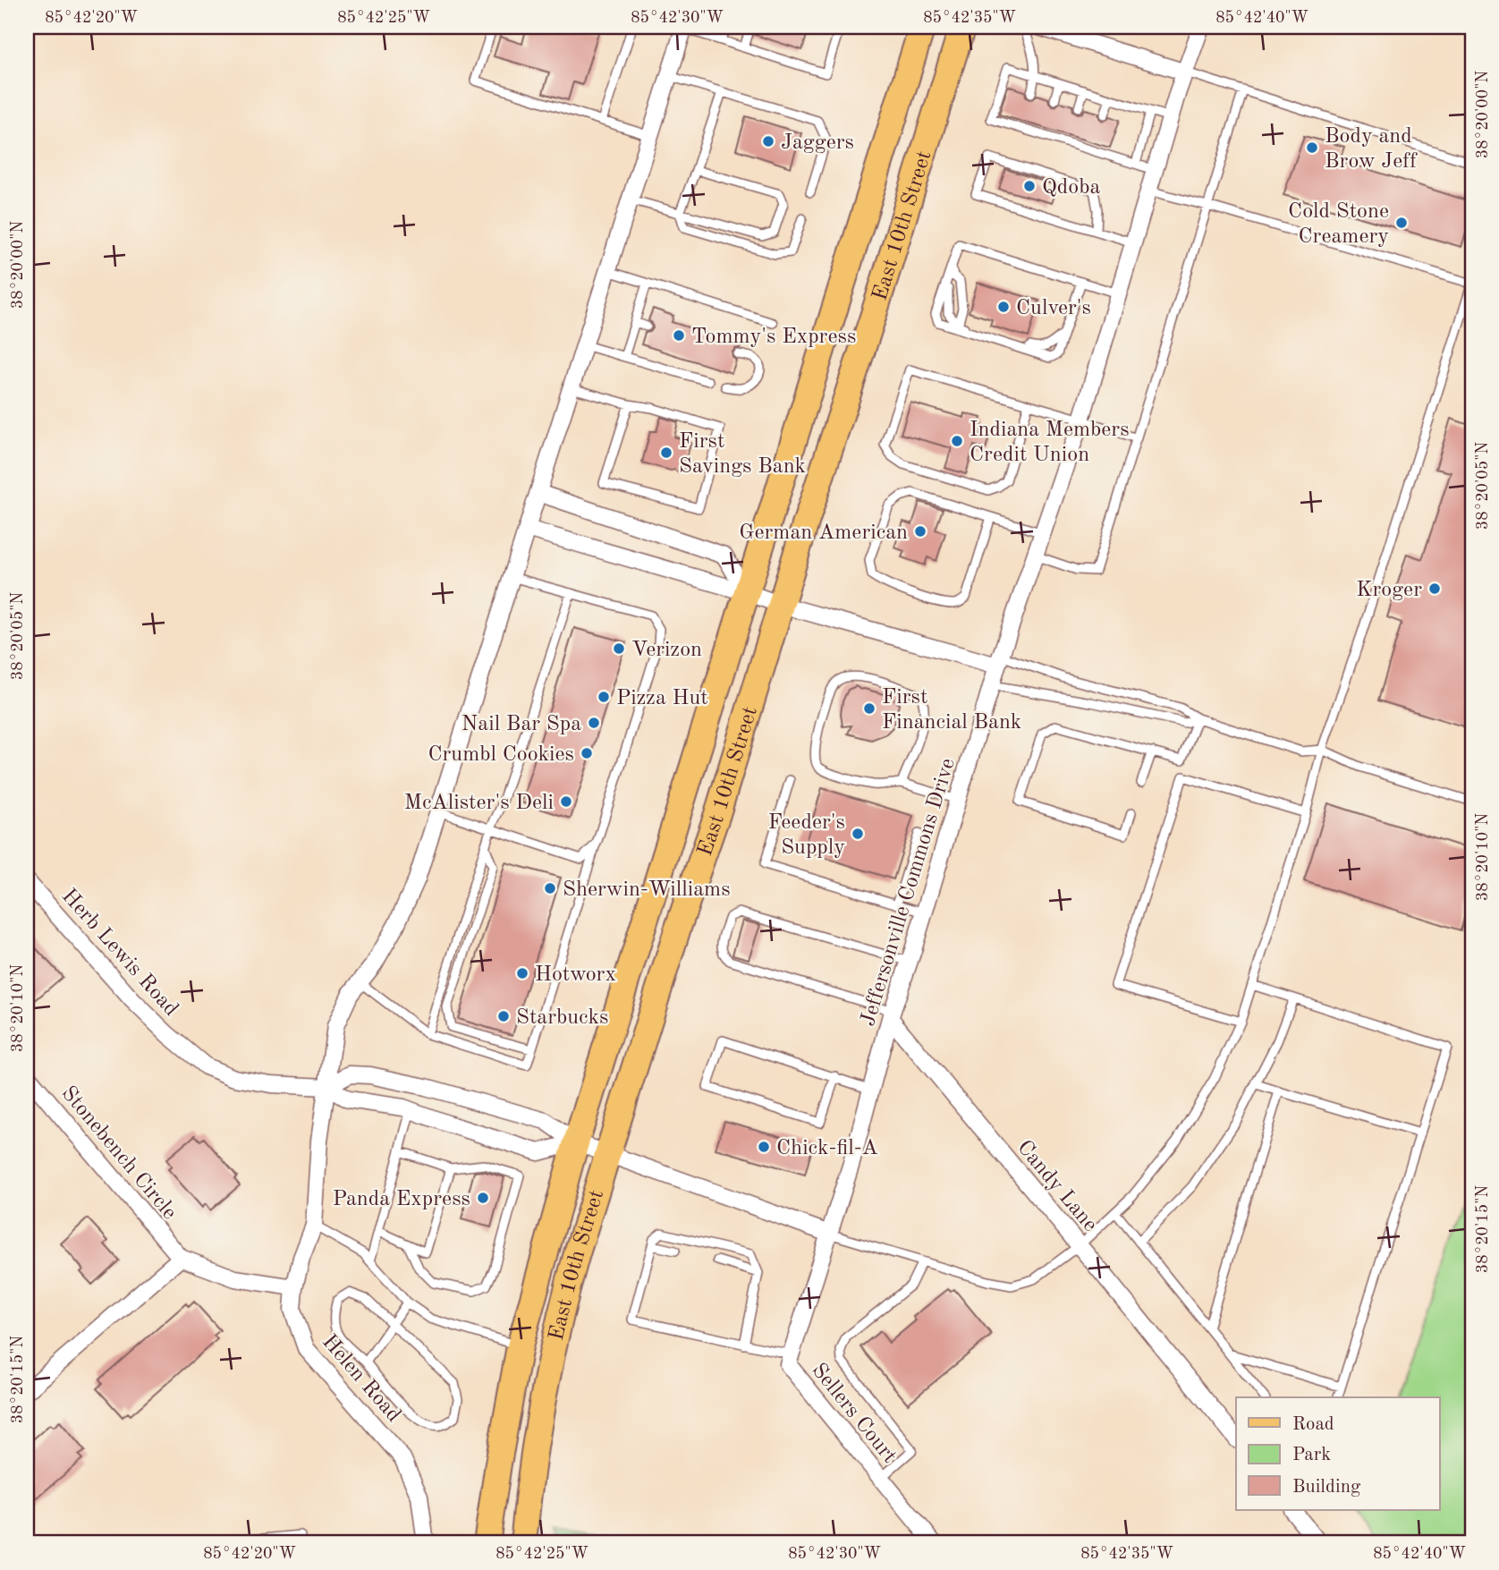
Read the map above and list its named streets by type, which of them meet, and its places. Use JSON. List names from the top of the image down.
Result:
{
  "streets": {
    "main road": ["East 10th Street"],
    "street": [
      "Jeffersonville Commons Drive",
      "Herb Lewis Road",
      "Stonebench Circle",
      "Candy Lane",
      "Helen Road",
      "Sellers Court"
    ]
  },
  "crossings": [
    ["East 10th Street", "Herb Lewis Road"],
    ["Jeffersonville Commons Drive", "Candy Lane"],
    ["Jeffersonville Commons Drive", "Sellers Court"],
    ["Herb Lewis Road", "Helen Road"],
    ["Stonebench Circle", "Helen Road"]
  ],
  "places": [
    "Jaggers",
    "Body and Brow Jeff",
    "Qdoba",
    "Cold Stone Creamery",
    "Culver's",
    "Tommy's Express",
    "Indiana Members Credit Union",
    "First Savings Bank",
    "German American",
    "Kroger",
    "Verizon",
    "Pizza Hut",
    "First Financial Bank",
    "Nail Bar Spa",
    "Crumbl Cookies",
    "McAlister's Deli",
    "Feeder's Supply",
    "Sherwin-Williams",
    "Hotworx",
    "Starbucks",
    "Chick-fil-A",
    "Panda Express"
  ],
  "legend": ["Road", "Park", "Building"],
  "coordinates": [
    "85°42'20\"W",
    "85°42'25\"W",
    "85°42'30\"W",
    "85°42'35\"W",
    "85°42'40\"W",
    "38°20'00\"N",
    "38°20'05\"N",
    "38°20'10\"N",
    "38°20'15\"N"
  ]
}
